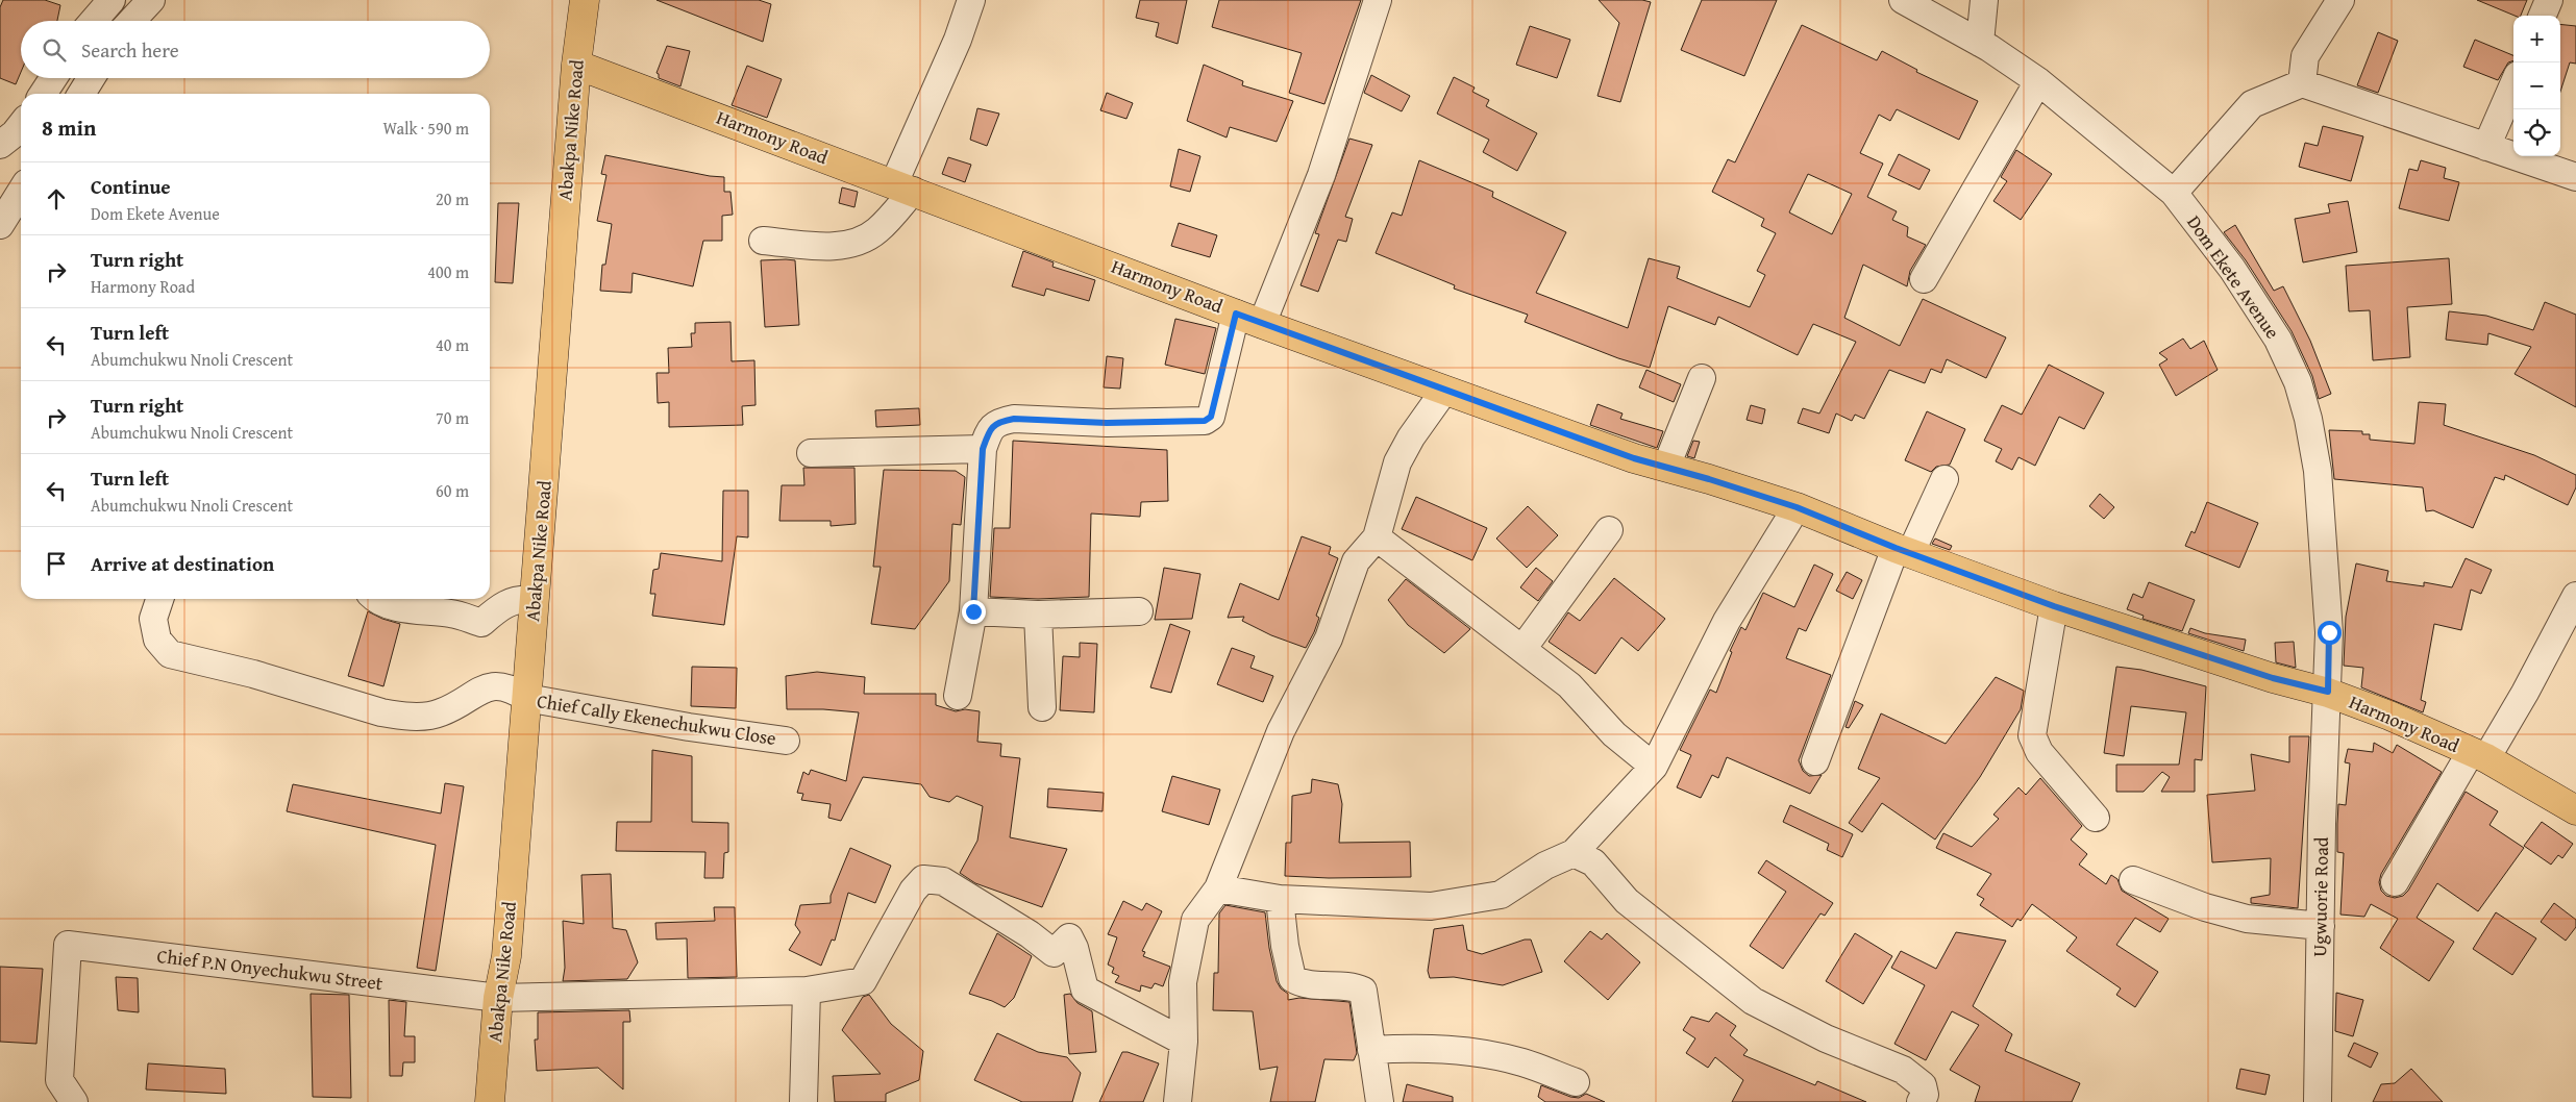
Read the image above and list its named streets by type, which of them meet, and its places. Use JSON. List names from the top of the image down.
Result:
{
  "streets": {
    "main road": ["Abakpa Nike Road", "Harmony Road"],
    "street": [
      "Dom Ekete Avenue",
      "Chief Cally Ekenechukwu Close",
      "Ugwuorie Road",
      "Chief P.N Onyechukwu Street"
    ]
  },
  "crossings": [
    ["Abakpa Nike Road", "Harmony Road"],
    ["Abakpa Nike Road", "Chief Cally Ekenechukwu Close"],
    ["Abakpa Nike Road", "Chief P.N Onyechukwu Street"],
    ["Harmony Road", "Dom Ekete Avenue"],
    ["Harmony Road", "Ugwuorie Road"],
    ["Dom Ekete Avenue", "Ugwuorie Road"]
  ],
  "page": {
    "map_buttons": ["+", "−"],
    "search": "Search here",
    "heading": ["8 min", "Walk · 590 m"],
    "list": [
      ["Continue", "Dom Ekete Avenue", "20 m"],
      ["Turn right", "Harmony Road", "400 m"],
      ["Turn left", "Abumchukwu Nnoli Crescent", "40 m"],
      ["Turn right", "Abumchukwu Nnoli Crescent", "70 m"],
      ["Turn left", "Abumchukwu Nnoli Crescent", "60 m"],
      "Arrive at destination"
    ]
  }
}
